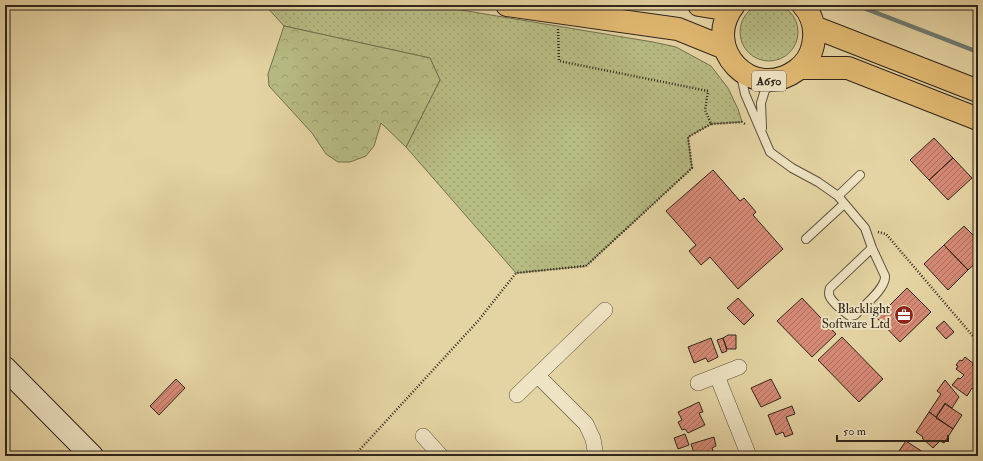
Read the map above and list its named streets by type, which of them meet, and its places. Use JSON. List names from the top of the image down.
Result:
{
  "streets": {
    "highway": ["A650"]
  },
  "places": {
    "office": ["Blacklight Software Ltd"]
  },
  "scale_bar": "50 m"
}
